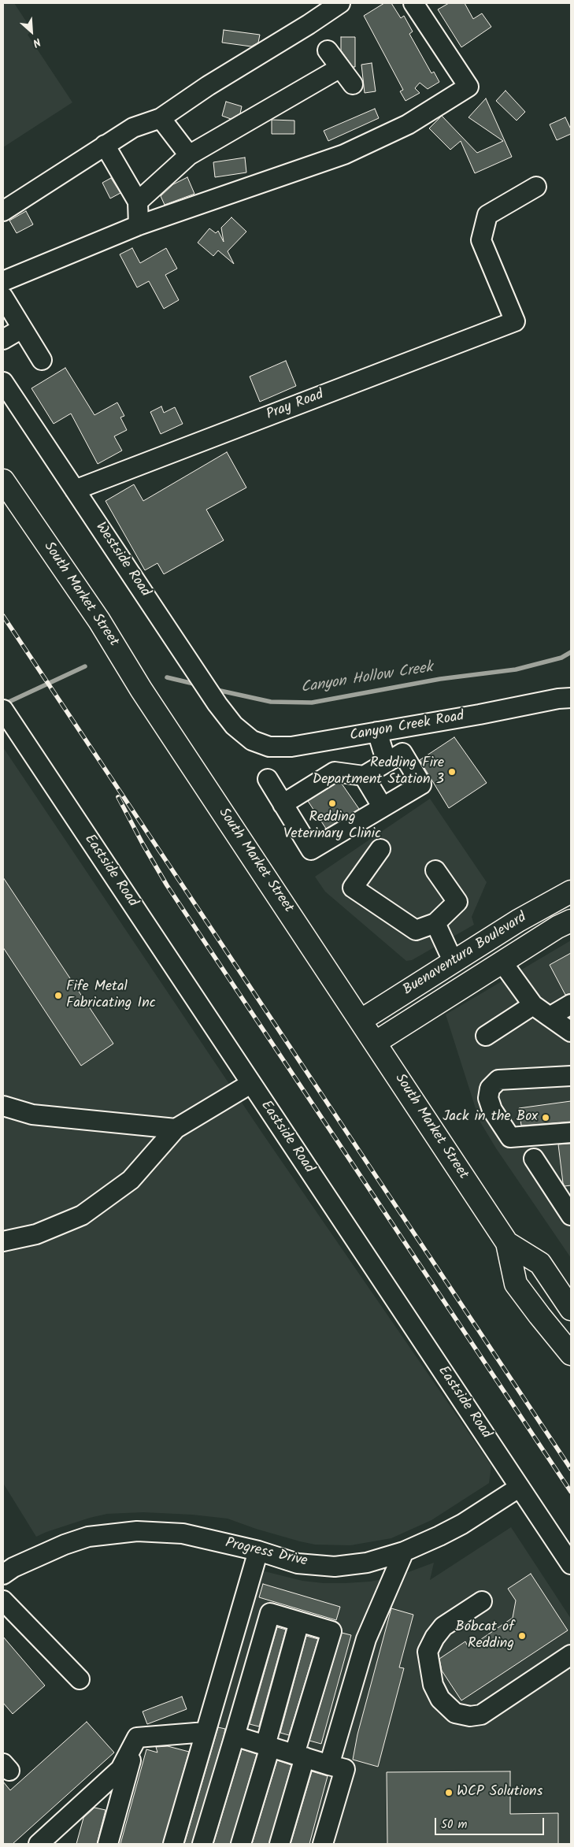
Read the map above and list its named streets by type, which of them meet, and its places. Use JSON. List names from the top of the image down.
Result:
{
  "streets": {
    "main road": ["South Market Street", "Buenaventura Boulevard"],
    "street": [
      "Pray Road",
      "Westside Road",
      "Canyon Creek Road",
      "Eastside Road",
      "Progress Drive"
    ]
  },
  "crossings": [
    ["Pray Road", "Westside Road"],
    ["Westside Road", "Canyon Creek Road"],
    ["South Market Street", "Buenaventura Boulevard"],
    ["Eastside Road", "Progress Drive"]
  ],
  "water": ["Canyon Hollow Creek"],
  "places": [
    "Redding Fire Department Station 3",
    "Redding Veterinary Clinic",
    "Fife Metal Fabricating Inc",
    "Jack in the Box",
    "Bobcat of Redding",
    "WCP Solutions"
  ],
  "scale_bar": "50 m",
  "north": "bottom right"
}
